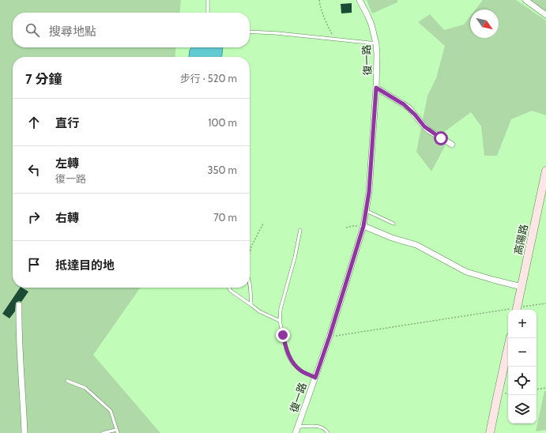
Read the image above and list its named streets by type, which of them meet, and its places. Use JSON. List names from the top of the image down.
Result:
{
  "streets": {
    "street": ["復一路", "高陽路"]
  },
  "north": "bottom right",
  "page": {
    "search": "搜尋地點",
    "heading": ["7 分鐘", "步行 · 520 m"],
    "list": [
      ["直行", "100 m"],
      ["左轉", "復一路", "350 m"],
      ["右轉", "70 m"],
      "抵達目的地"
    ],
    "map_buttons": ["+", "−"]
  }
}
